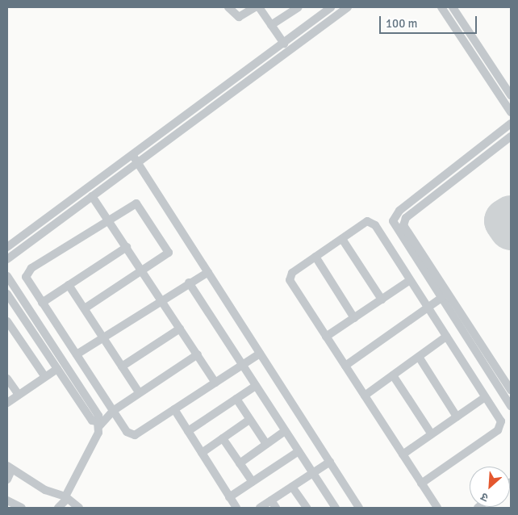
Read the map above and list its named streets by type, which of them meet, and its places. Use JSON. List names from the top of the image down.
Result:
{
  "scale_bar": "100 m",
  "north": "bottom left"
}
